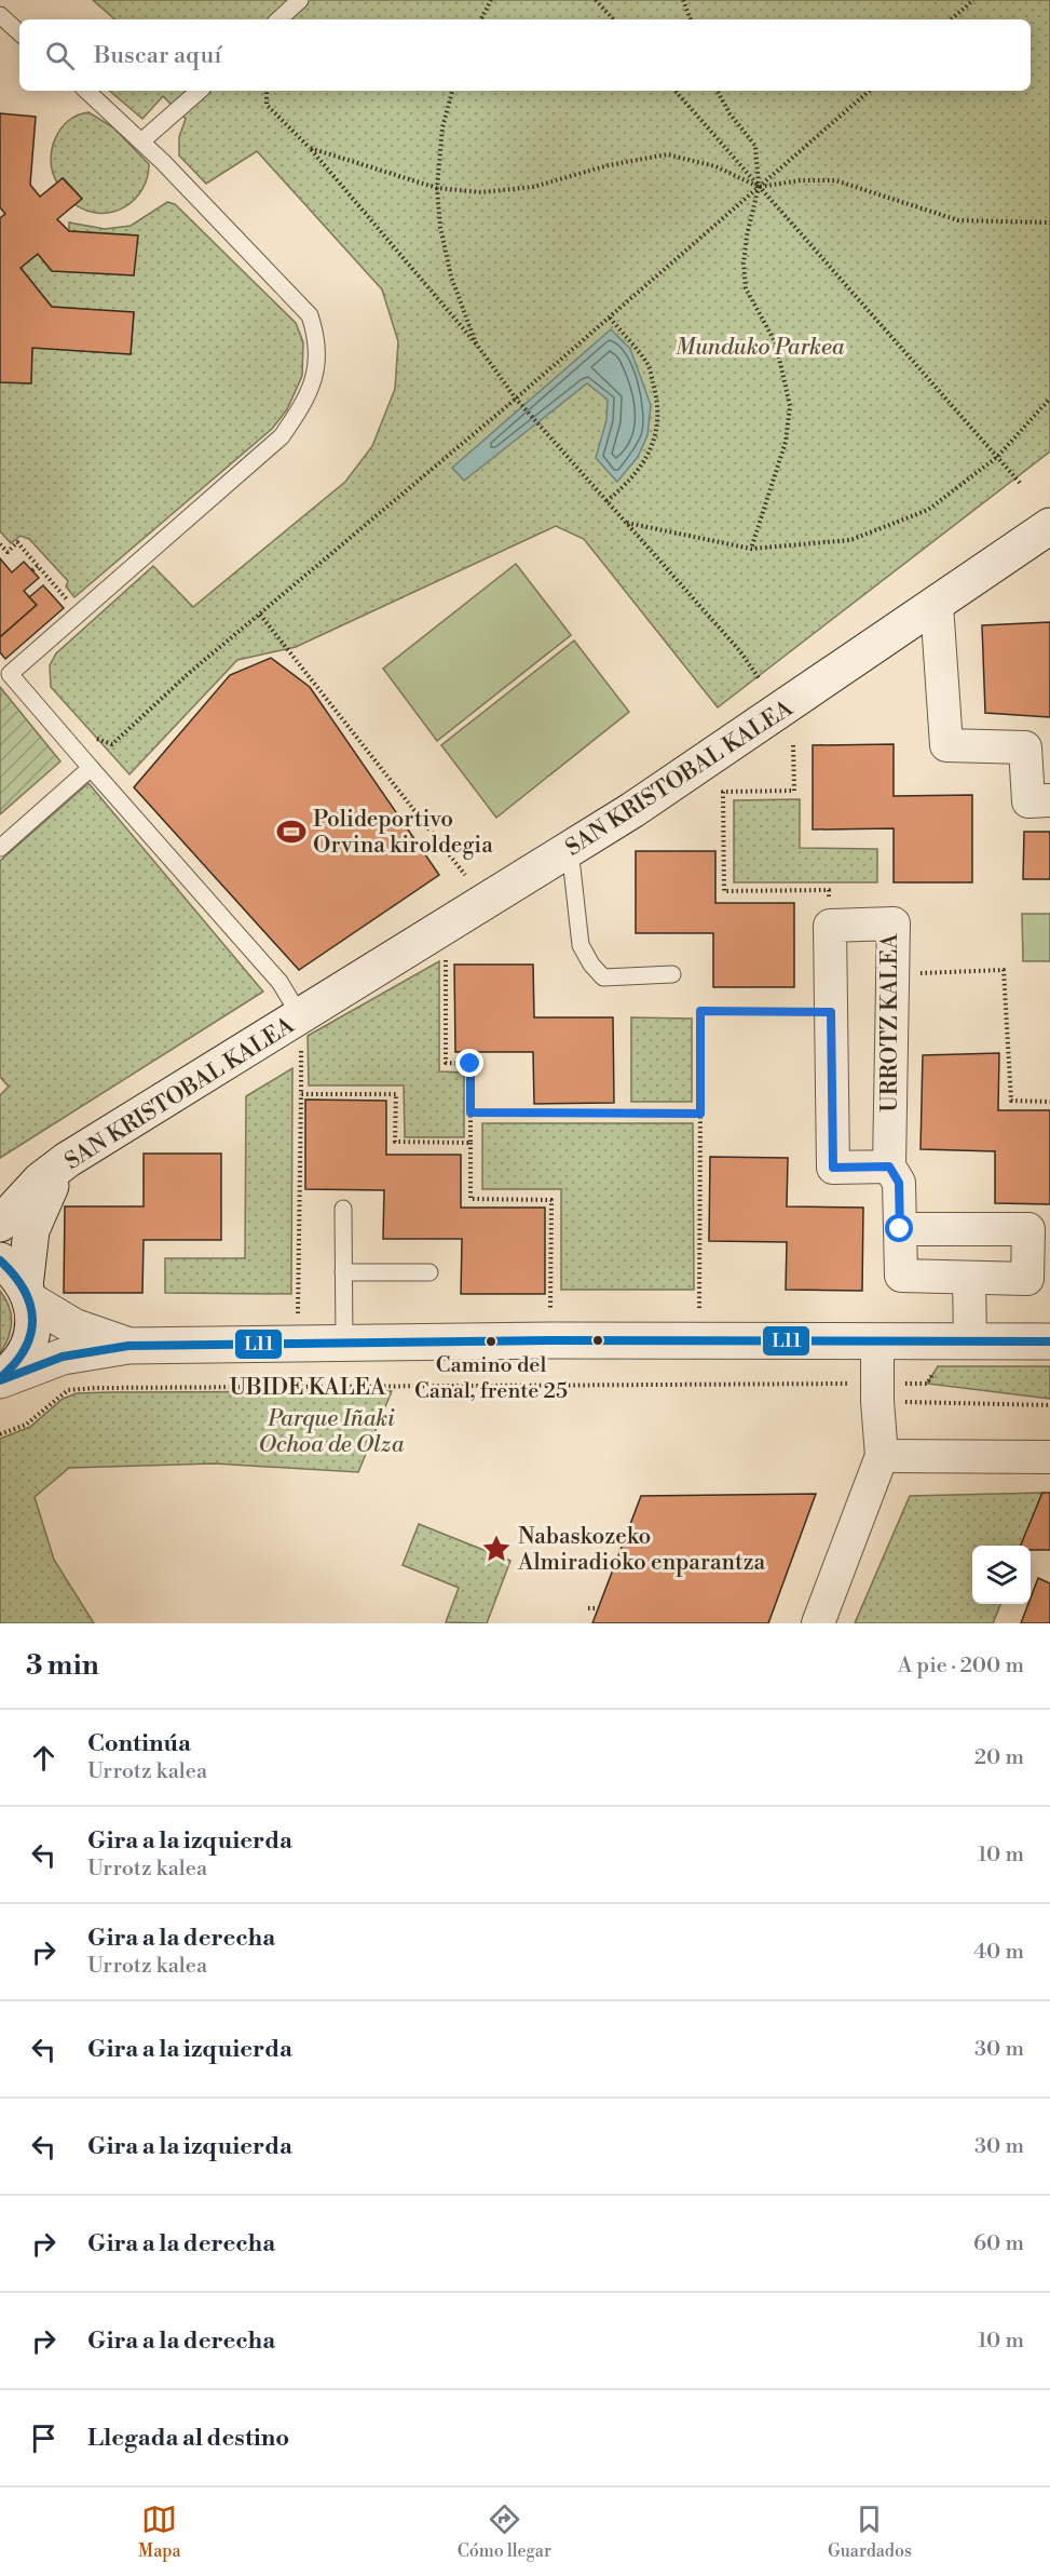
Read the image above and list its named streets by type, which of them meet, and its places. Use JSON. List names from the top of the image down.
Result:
{
  "streets": {
    "main road": ["SAN KRISTOBAL KALEA", "UBIDE KALEA"],
    "street": ["URROTZ KALEA"]
  },
  "crossings": [
    ["SAN KRISTOBAL KALEA", "UBIDE KALEA"]
  ],
  "parks": ["Munduko Parkea", "Parque Iñaki Ochoa de Olza"],
  "places": {
    "sports": ["Polideportivo Orvina kiroldegia"],
    "other": ["Camino del Canal, frente 25"],
    "place": ["Nabaskozeko Almiradioko enparantza"]
  },
  "lines": ["transit line L11"],
  "page": {
    "search": "Buscar aquí",
    "heading": ["3 min", "A pie · 200 m"],
    "list": [
      ["Continúa", "Urrotz kalea", "20 m"],
      ["Gira a la izquierda", "Urrotz kalea", "10 m"],
      ["Gira a la derecha", "Urrotz kalea", "40 m"],
      ["Gira a la izquierda", "30 m"],
      ["Gira a la izquierda", "30 m"],
      ["Gira a la derecha", "60 m"],
      ["Gira a la derecha", "10 m"],
      "Llegada al destino"
    ],
    "nav": ["Mapa", "Cómo llegar", "Guardados"]
  }
}
